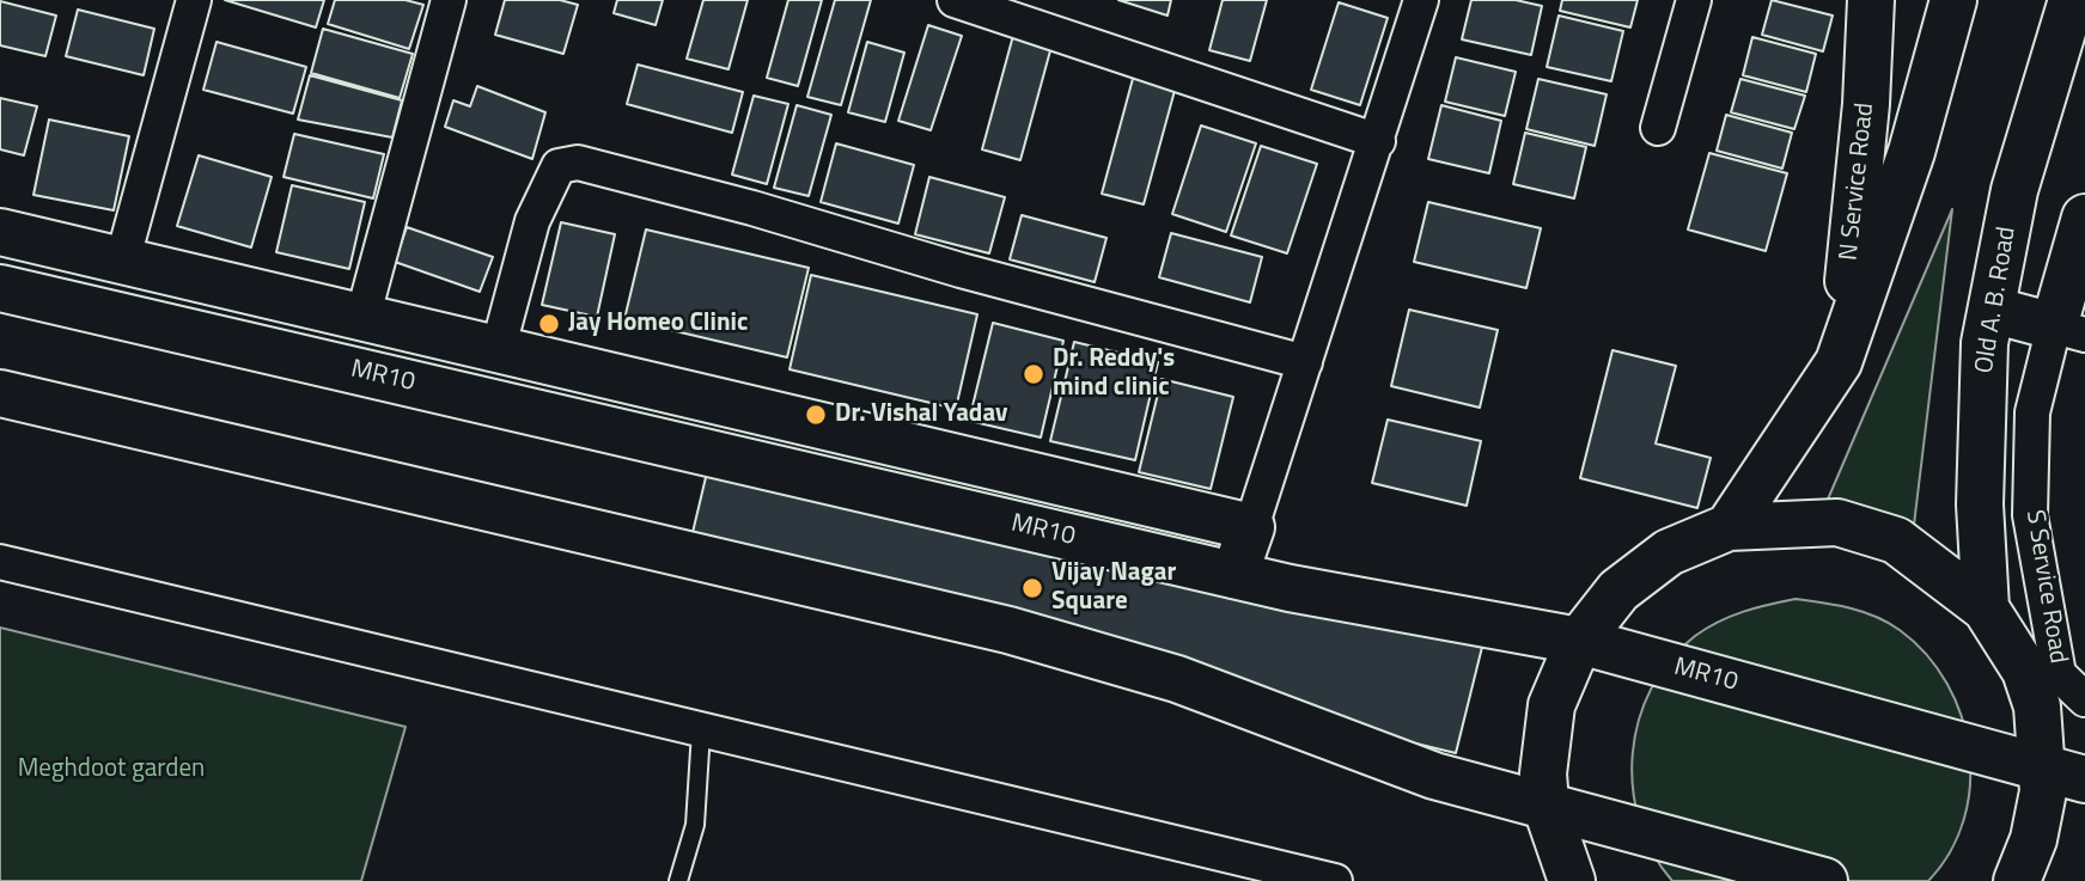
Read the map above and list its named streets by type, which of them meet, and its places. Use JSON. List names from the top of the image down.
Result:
{
  "streets": {
    "main road": [
      "N Service Road",
      "Old A. B. Road",
      "MR10",
      "S Service Road"
    ]
  },
  "parks": ["Meghdoot garden"],
  "places": [
    "Jay Homeo Clinic",
    "Dr. Reddy's mind clinic",
    "Dr. Vishal Yadav",
    "Vijay Nagar Square"
  ]
}
